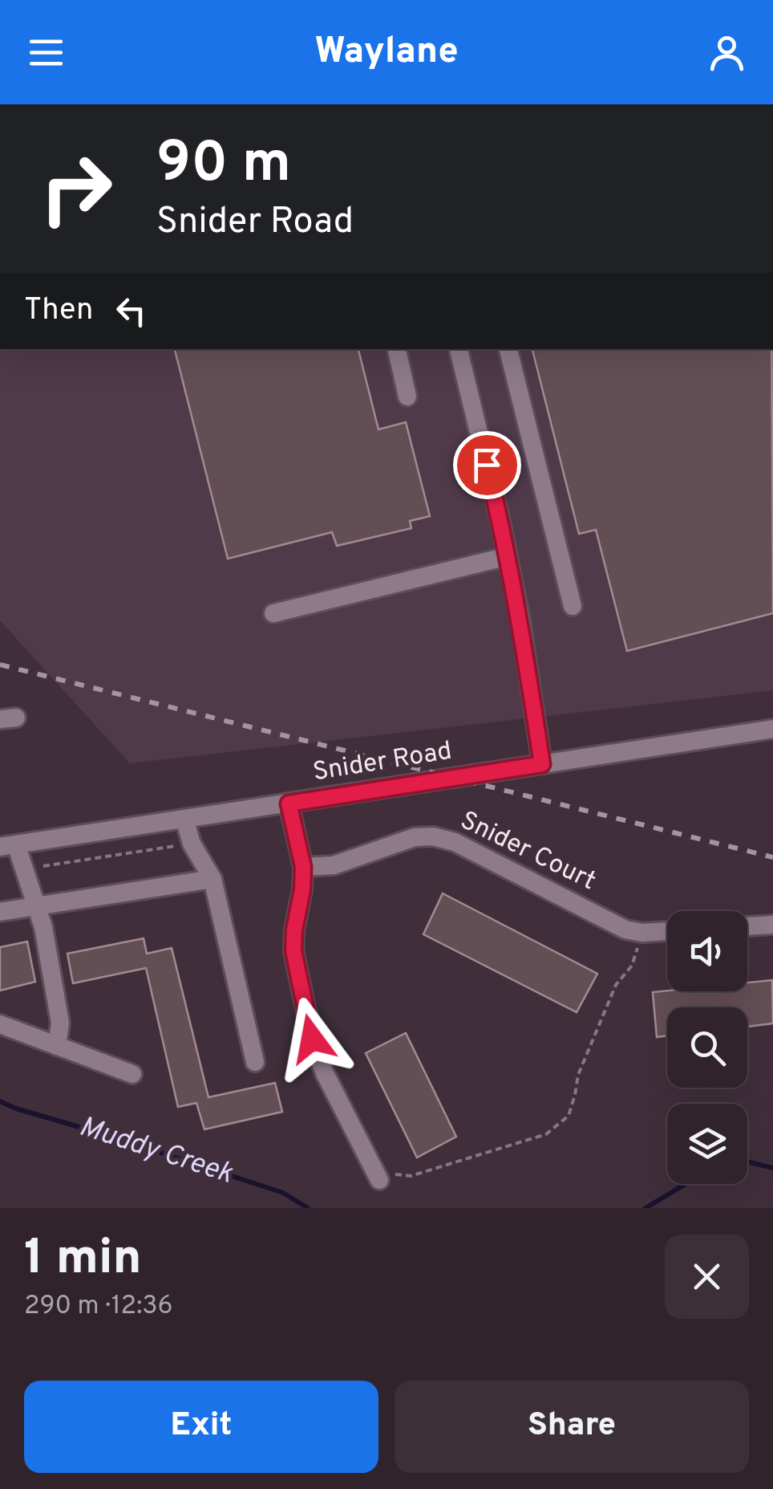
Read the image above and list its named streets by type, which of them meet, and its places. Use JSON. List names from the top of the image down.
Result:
{
  "streets": {
    "street": ["Snider Road", "Snider Court"]
  },
  "water": ["Muddy Creek"],
  "page": {
    "header": "Waylane",
    "turn": ["90 m", "Snider Road"],
    "then": "Then",
    "heading": ["1 min", "290 m · 12:36"],
    "buttons": ["Exit", "Share"]
  }
}
